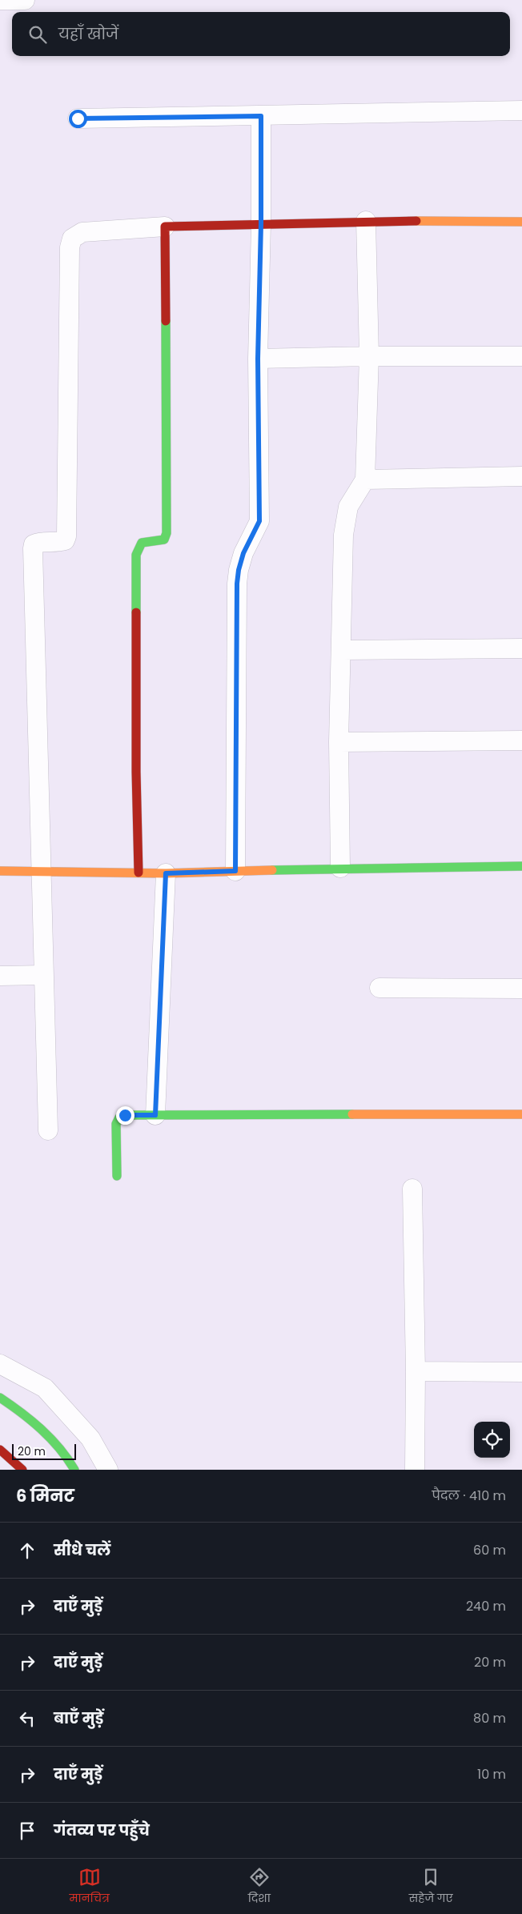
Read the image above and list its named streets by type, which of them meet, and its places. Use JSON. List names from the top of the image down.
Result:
{
  "scale_bar": "20 m",
  "page": {
    "search": "यहाँ खोजें",
    "scale": "20 m",
    "heading": ["6 मिनट", "पैदल · 410 m"],
    "list": [
      ["सीधे चलें", "60 m"],
      ["दाएँ मुड़ें", "240 m"],
      ["दाएँ मुड़ें", "20 m"],
      ["बाएँ मुड़ें", "80 m"],
      ["दाएँ मुड़ें", "10 m"],
      "गंतव्य पर पहुँचे"
    ],
    "nav": ["मानचित्र", "दिशा", "सहेजे गए"]
  }
}
